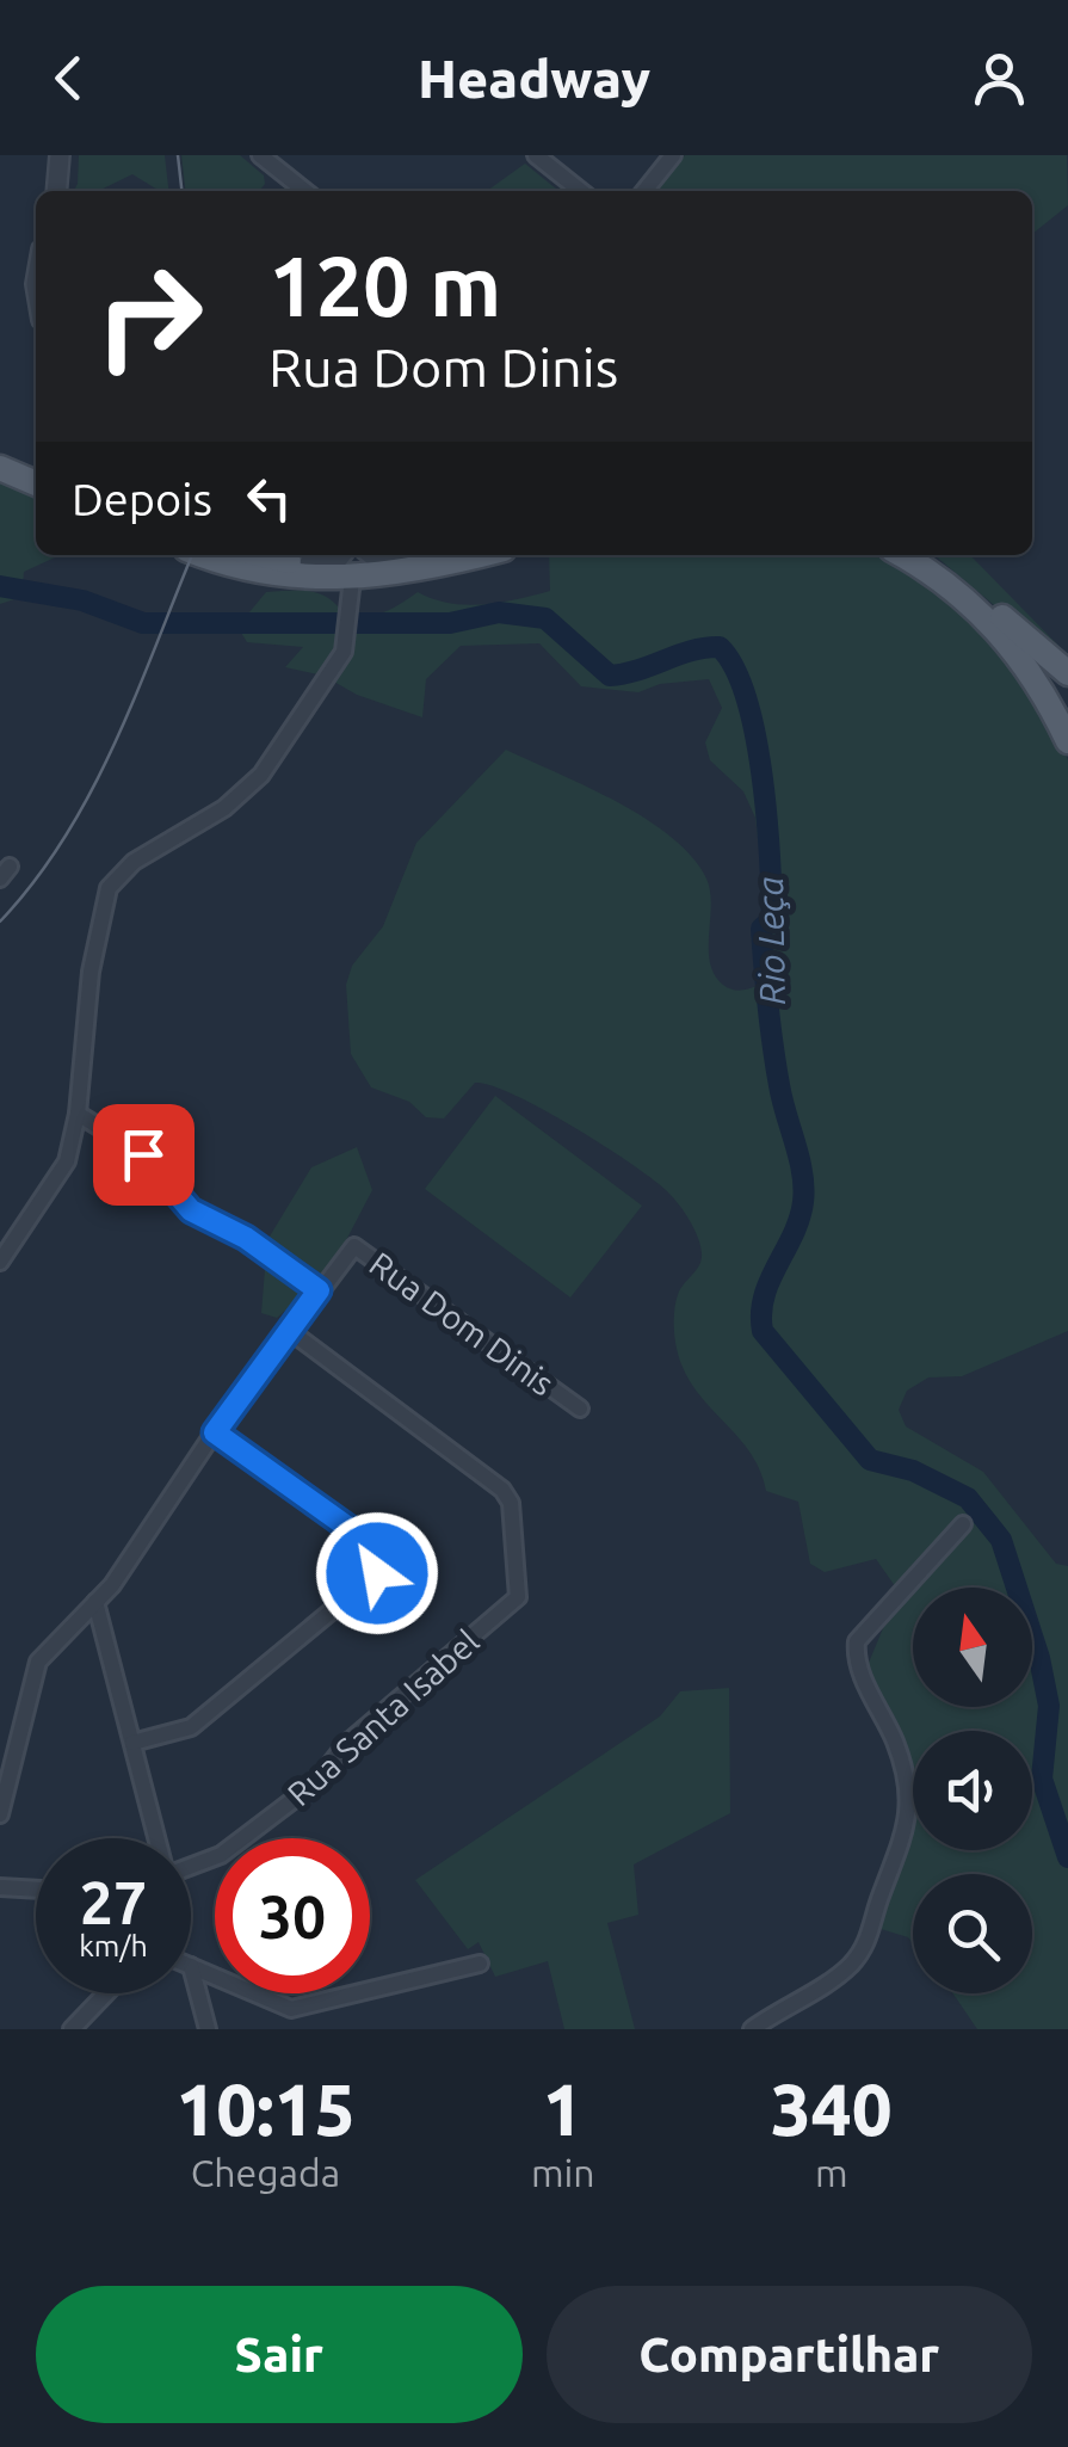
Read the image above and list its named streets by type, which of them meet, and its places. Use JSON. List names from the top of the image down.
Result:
{
  "streets": {
    "street": ["Rua Dom Dinis", "Rua Santa Isabel"]
  },
  "crossings": [
    ["Rua Dom Dinis", "Rua Santa Isabel"]
  ],
  "water": ["Rio Leça"],
  "north": "top",
  "page": {
    "header": "Headway",
    "turn": ["120 m", "Rua Dom Dinis"],
    "then": "Depois",
    "speed": "27 km/h",
    "limit": "30",
    "eta": [
      "10:15",
      "Chegada",
      "1",
      "min",
      "340",
      "m"
    ],
    "buttons": ["Sair", "Compartilhar"]
  }
}
